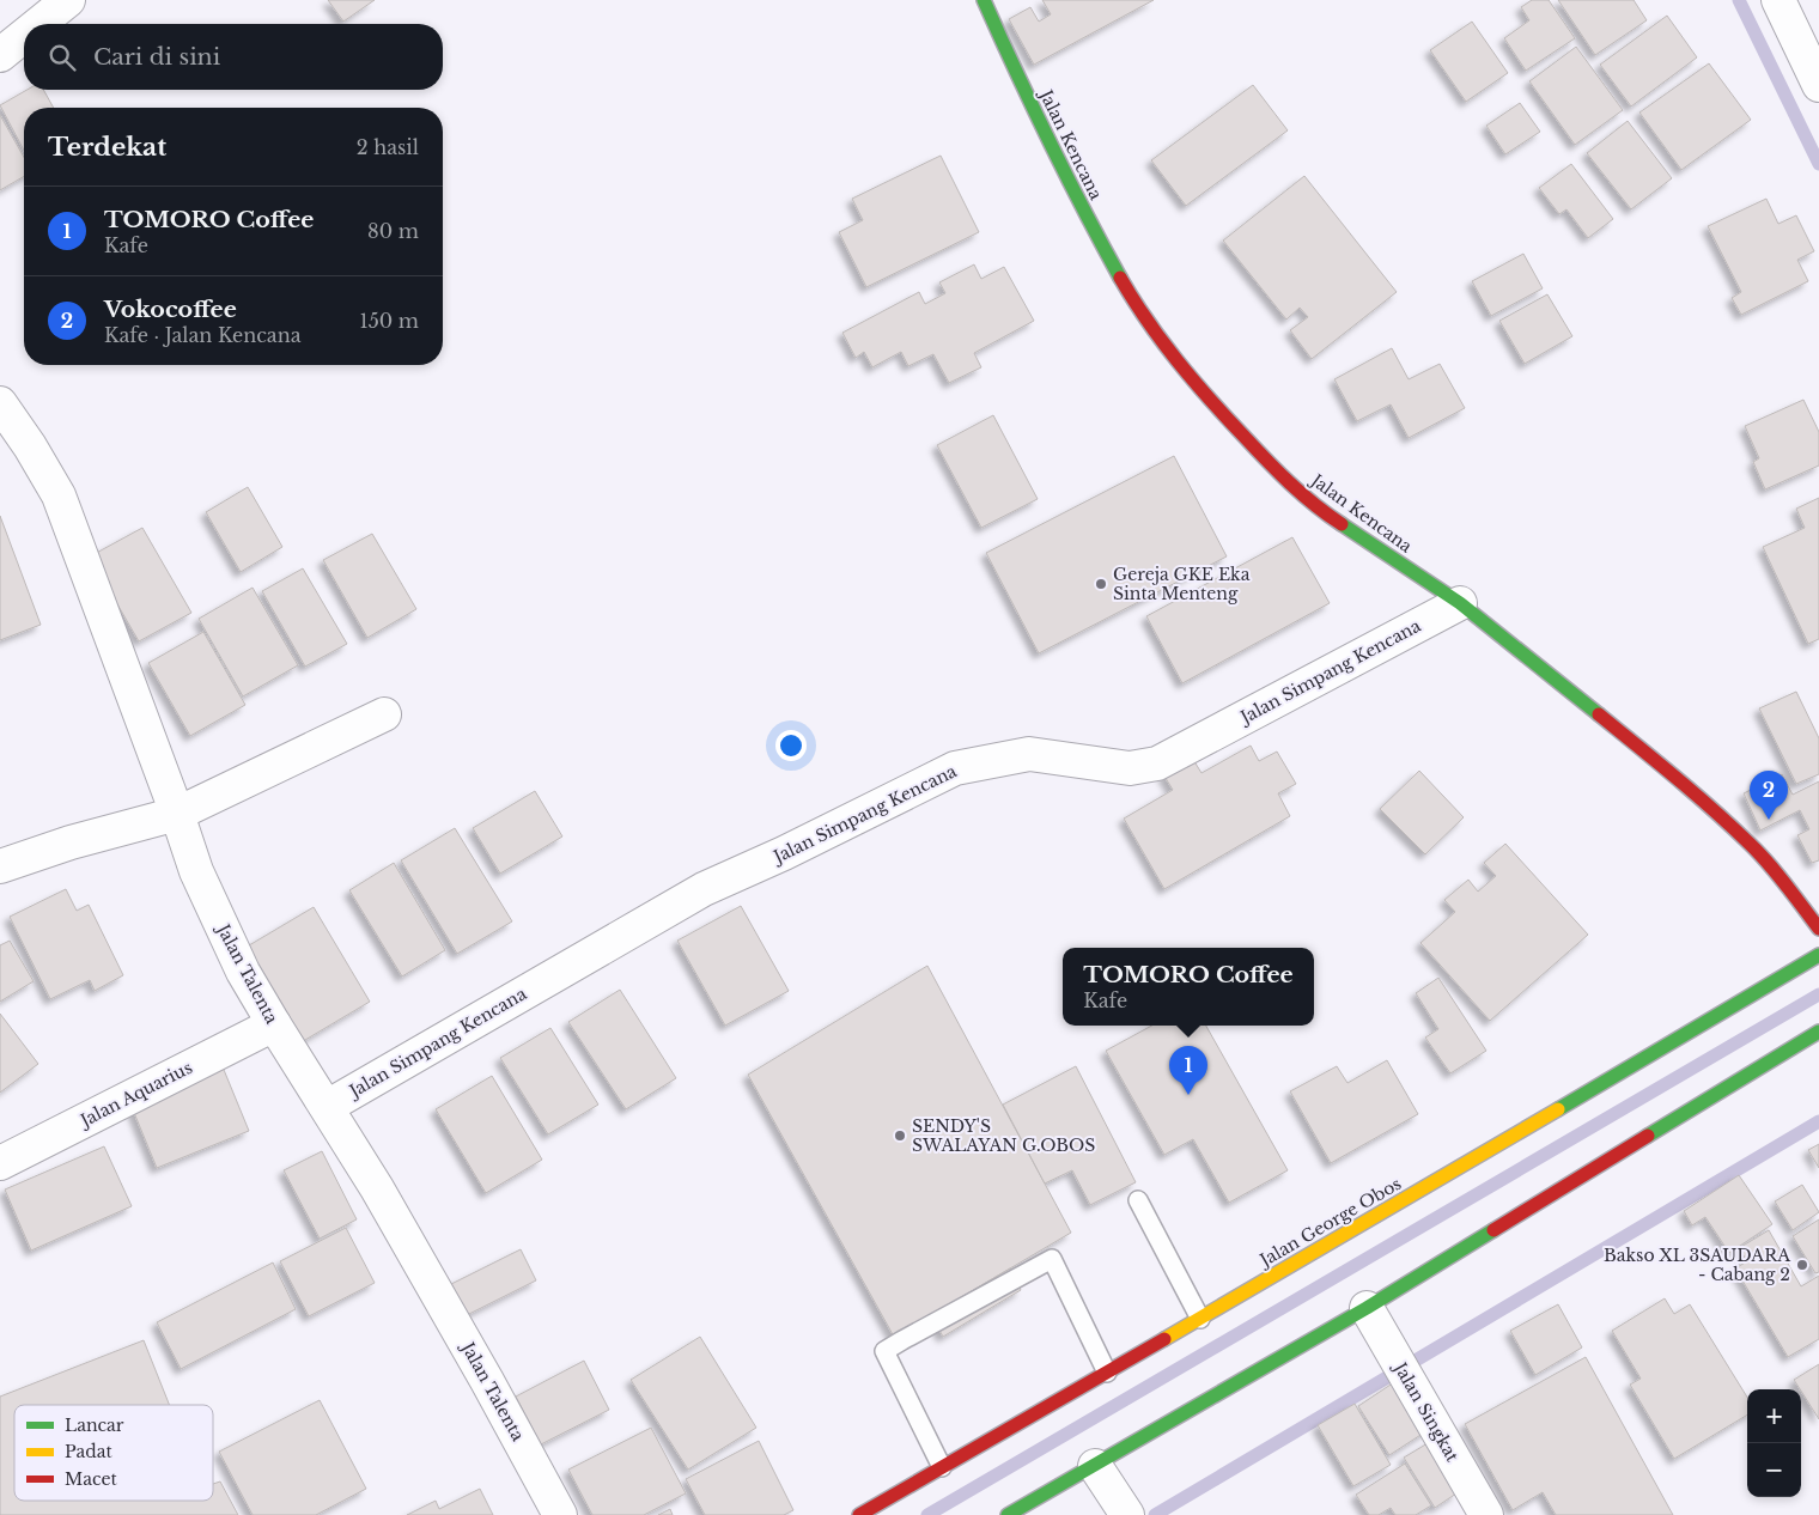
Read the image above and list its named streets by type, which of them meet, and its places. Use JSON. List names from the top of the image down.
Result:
{
  "streets": {
    "main road": ["Jalan Kencana", "Jalan George Obos"],
    "street": [
      "Jalan Simpang Kencana",
      "Jalan Talenta",
      "Jalan Aquarius",
      "Jalan Singkat"
    ]
  },
  "crossings": [
    ["Jalan Kencana", "Jalan Simpang Kencana"],
    ["Jalan Simpang Kencana", "Jalan Talenta"],
    ["Jalan Talenta", "Jalan Aquarius"]
  ],
  "places": ["Gereja GKE Eka Sinta Menteng", "SENDY'S SWALAYAN G.OBOS", "Bakso XL 3SAUDARA - Cabang 2"],
  "legend": ["Lancar", "Padat", "Macet"],
  "page": {
    "search": "Cari di sini",
    "heading": ["Terdekat", "2 hasil"],
    "list": [
      {
        "mark": "1",
        "name": "TOMORO Coffee",
        "note": "Kafe",
        "value": "80 m"
      },
      {
        "mark": "2",
        "name": "Vokocoffee",
        "note": "Kafe · Jalan Kencana",
        "value": "150 m"
      }
    ],
    "pins": ["2", "1"],
    "popup": ["TOMORO Coffee", "Kafe"],
    "map_buttons": ["+", "−"]
  }
}
